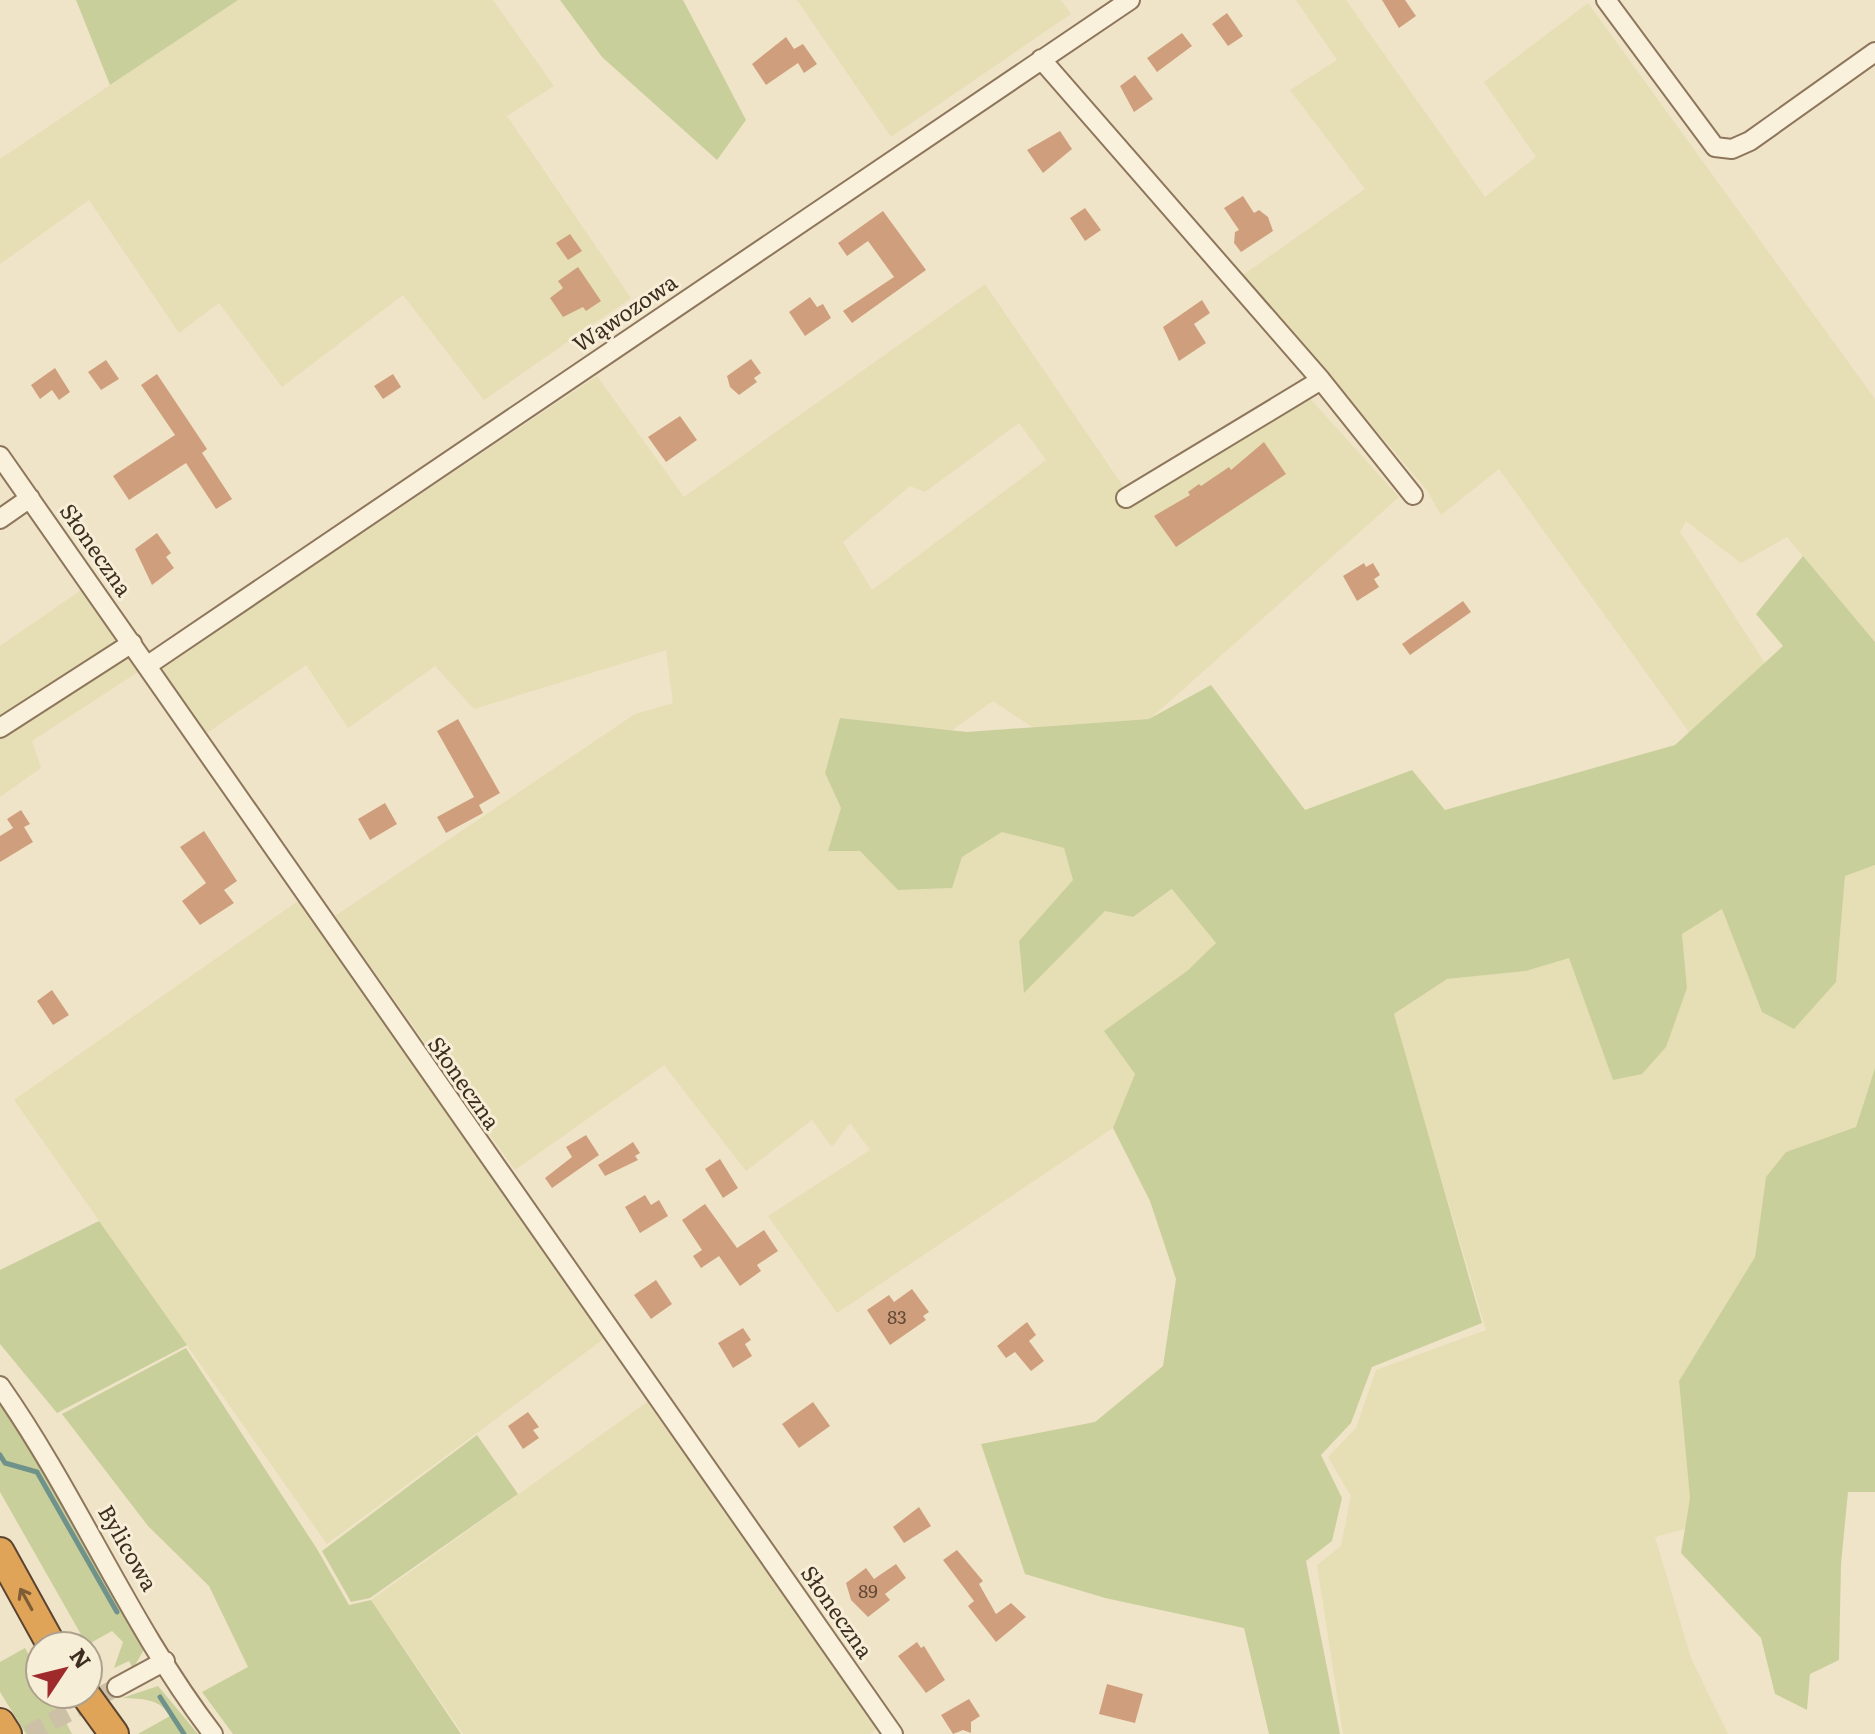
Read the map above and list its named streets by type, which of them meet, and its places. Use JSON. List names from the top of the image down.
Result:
{
  "streets": {
    "street": ["Wąwozowa", "Słoneczna", "Bylicowa"]
  },
  "crossings": [
    ["Wąwozowa", "Słoneczna"]
  ],
  "house_numbers": ["83", "89"],
  "north": "top right"
}
